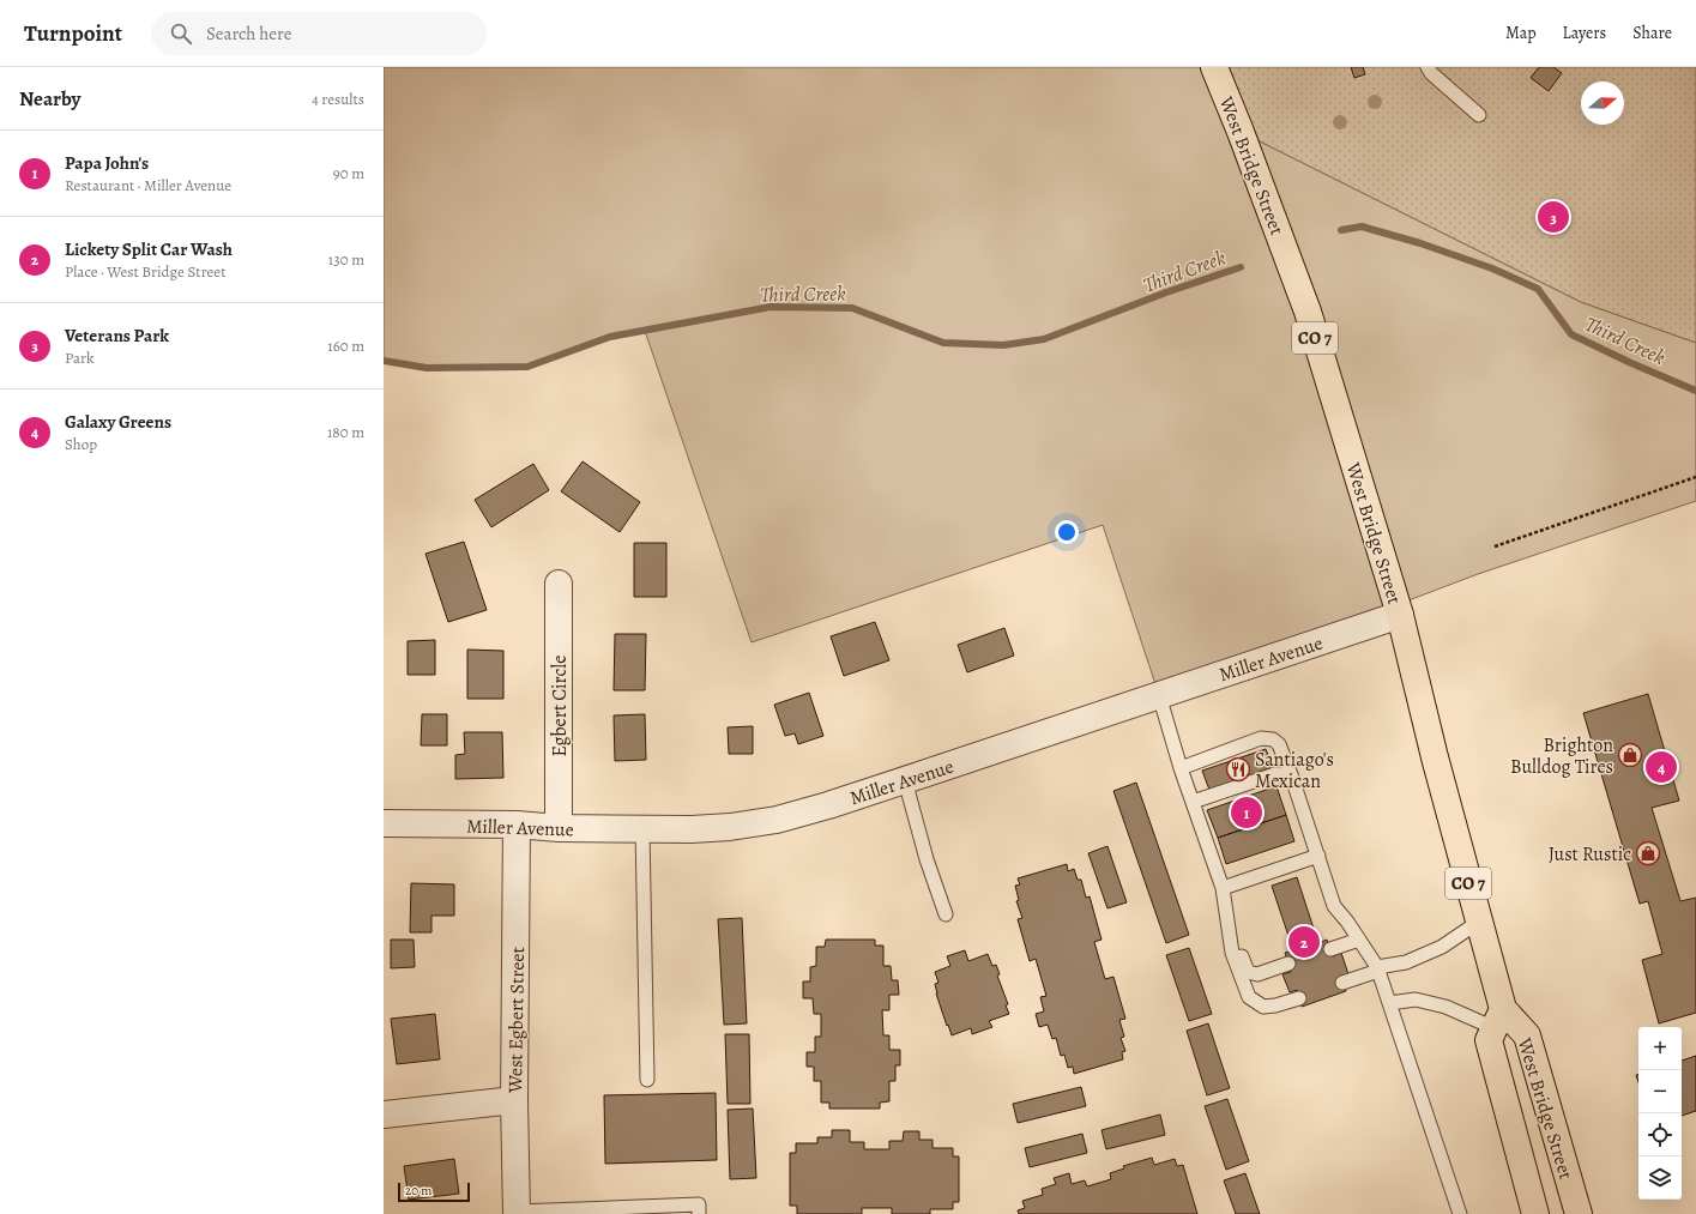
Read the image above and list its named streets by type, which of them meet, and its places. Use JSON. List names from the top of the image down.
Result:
{
  "streets": {
    "main road": ["West Bridge Street", "CO 7"],
    "street": ["Miller Avenue", "Egbert Circle", "West Egbert Street"]
  },
  "crossings": [
    ["West Bridge Street", "Miller Avenue"],
    ["Miller Avenue", "Egbert Circle"],
    ["Miller Avenue", "West Egbert Street"]
  ],
  "water": ["Third Creek"],
  "places": {
    "shop": ["Brighton Bulldog Tires", "Just Rustic"],
    "restaurant": ["Santiago's Mexican"]
  },
  "scale_bar": "20 m",
  "north": "right",
  "page": {
    "header": "Turnpoint",
    "search": "Search here",
    "nav": ["Map", "Layers", "Share"],
    "heading": ["Nearby", "4 results"],
    "list": [
      {
        "mark": "1",
        "name": "Papa John's",
        "note": "Restaurant · Miller Avenue",
        "value": "90 m"
      },
      {
        "mark": "2",
        "name": "Lickety Split Car Wash",
        "note": "Place · West Bridge Street",
        "value": "130 m"
      },
      {
        "mark": "3",
        "name": "Veterans Park",
        "note": "Park",
        "value": "160 m"
      },
      {
        "mark": "4",
        "name": "Galaxy Greens",
        "note": "Shop",
        "value": "180 m"
      }
    ],
    "pins": [
      "3",
      "4",
      "1",
      "2"
    ],
    "map_buttons": ["+", "−"],
    "scale": "20 m"
  }
}
